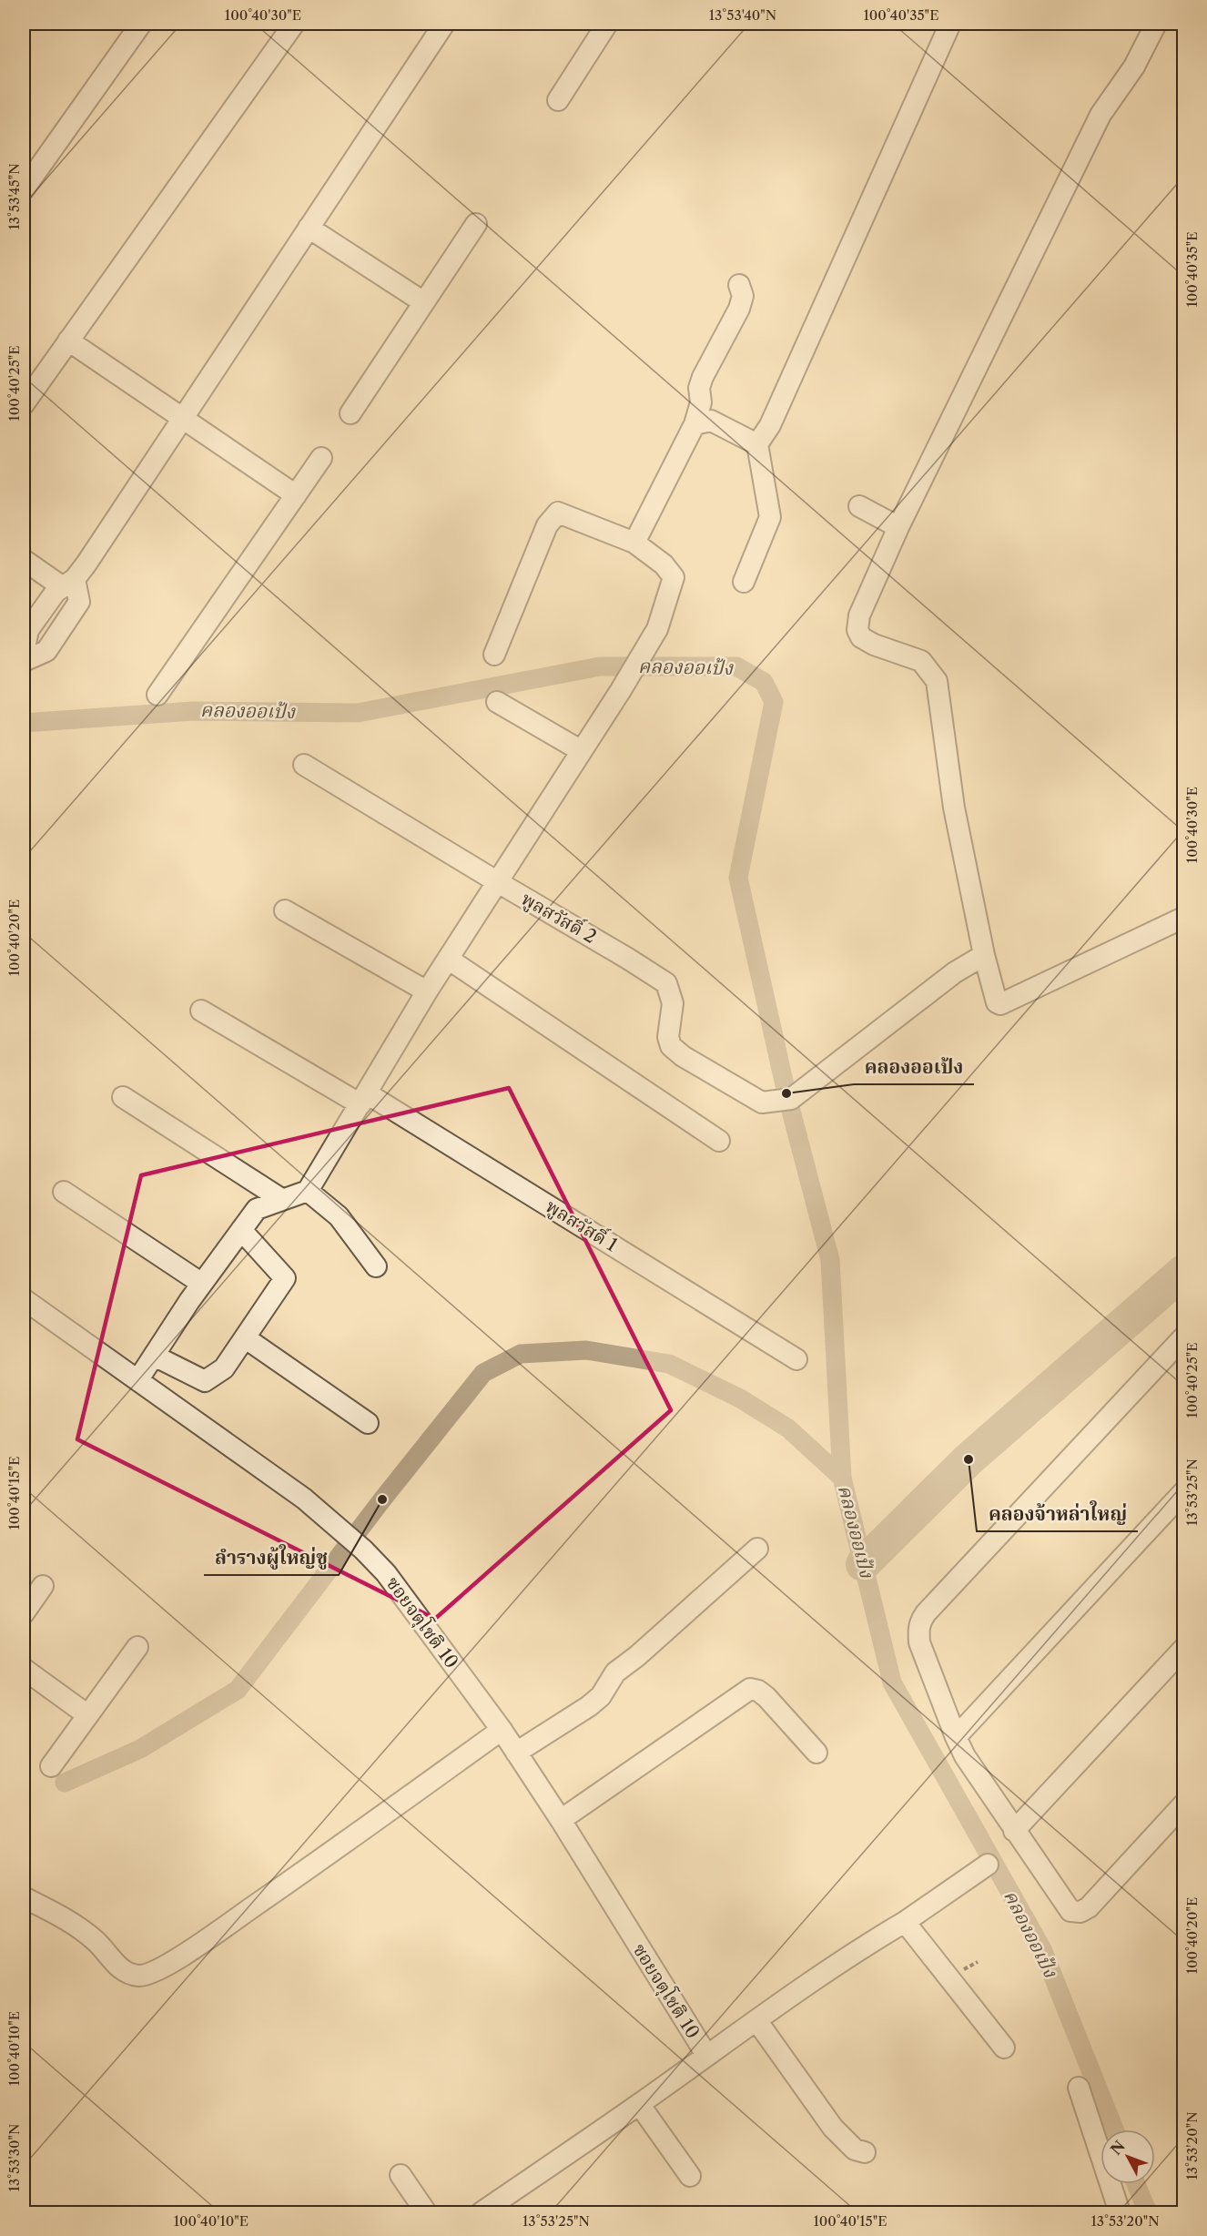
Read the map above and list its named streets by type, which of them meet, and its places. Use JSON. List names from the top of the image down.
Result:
{
  "streets": {
    "street": ["พูลสวัสดิ์ 2", "พูลสวัสดิ์ 1", "ซอยจตุโชติ 10"]
  },
  "water": ["คลองออเป้ง"],
  "places": ["คลองออเป้ง", "คลองจ้าหล่าใหญ่", "ลำรางผู้ใหญ่ชู"],
  "north": "top left",
  "coordinates": [
    "100°40'30\"E",
    "13°53'40\"N",
    "100°40'35\"E",
    "13°53'45\"N",
    "100°40'25\"E",
    "100°40'20\"E",
    "13°53'25\"N",
    "100°40'15\"E",
    "100°40'10\"E",
    "13°53'20\"N",
    "13°53'30\"N"
  ]
}
